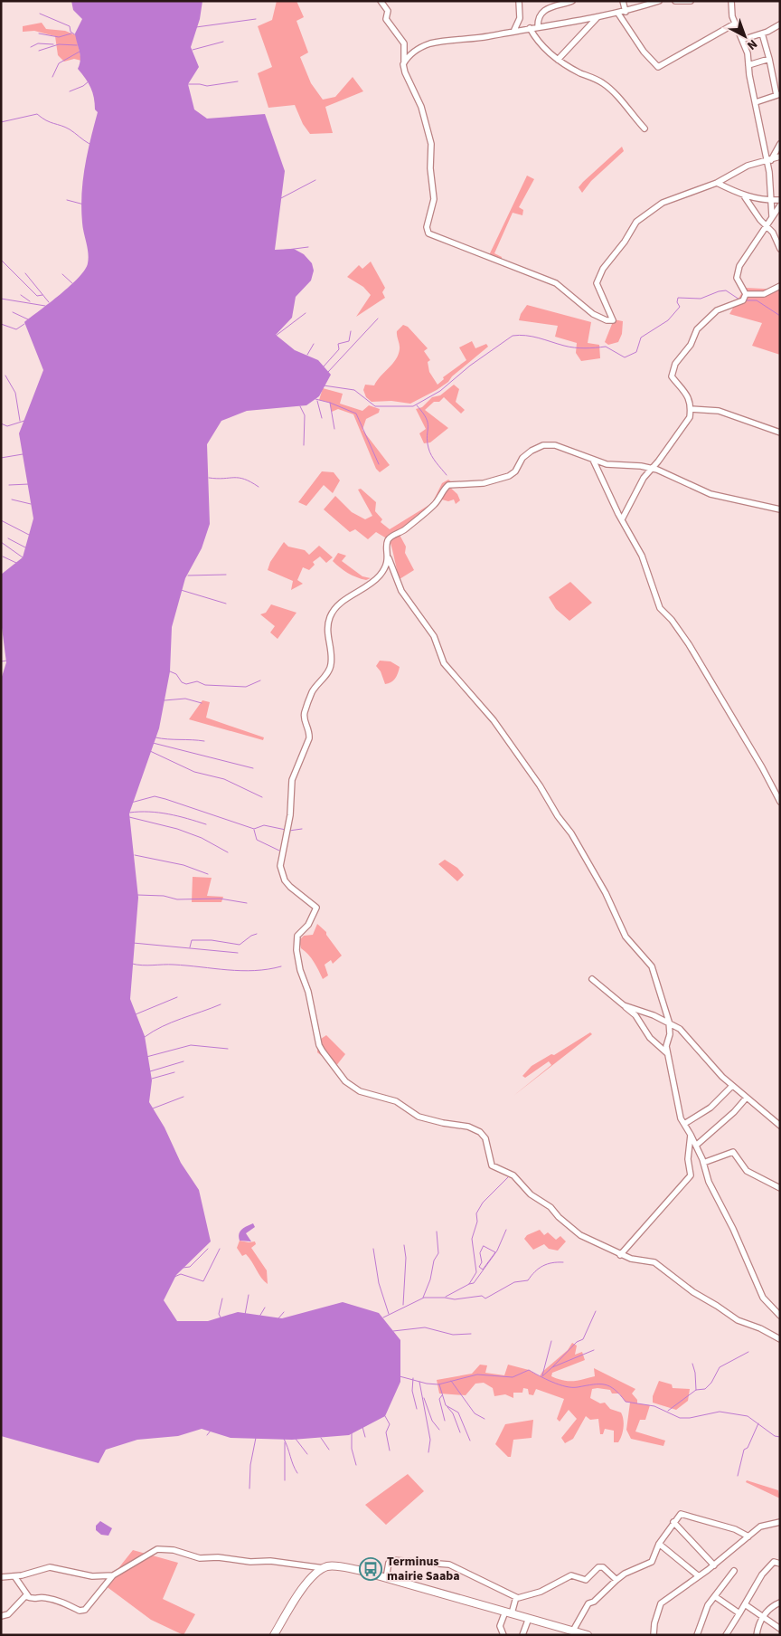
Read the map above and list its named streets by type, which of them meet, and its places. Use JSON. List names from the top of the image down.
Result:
{
  "places": {
    "bus stop": ["Terminus mairie Saaba"]
  },
  "north": "bottom right"
}
